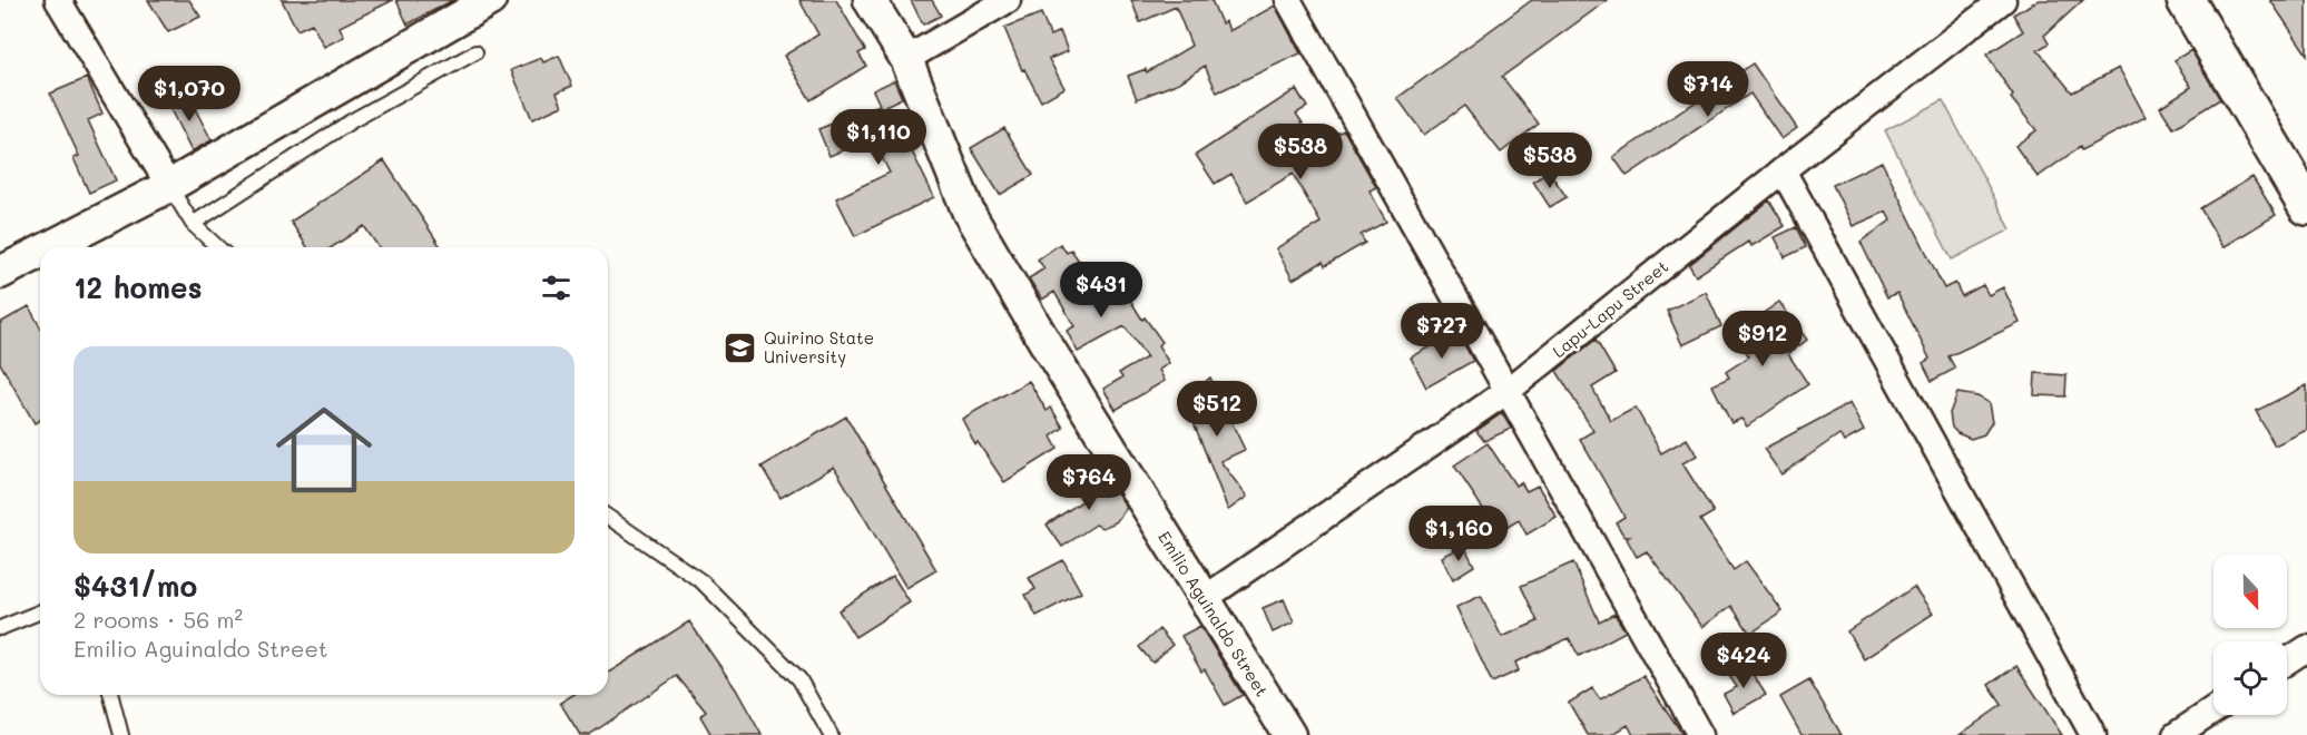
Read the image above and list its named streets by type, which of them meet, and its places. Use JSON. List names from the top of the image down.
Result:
{
  "streets": {
    "street": ["Lapu-Lapu Street", "Emilio Aguinaldo Street"]
  },
  "crossings": [
    ["Lapu-Lapu Street", "Emilio Aguinaldo Street"]
  ],
  "places": {
    "school or university": ["Quirino State University"]
  },
  "north": "bottom",
  "page": {
    "price": [
      "$714",
      "$1,070",
      "$1,110",
      "$538",
      "$538",
      "$431",
      "$727",
      "$912",
      "$512",
      "$764",
      "$1,160",
      "$424"
    ],
    "heading": "12 homes",
    "list": [
      {
        "name": "$431/mo",
        "note": "2 rooms · 56 m² · Emilio Aguinaldo Street"
      }
    ]
  }
}
